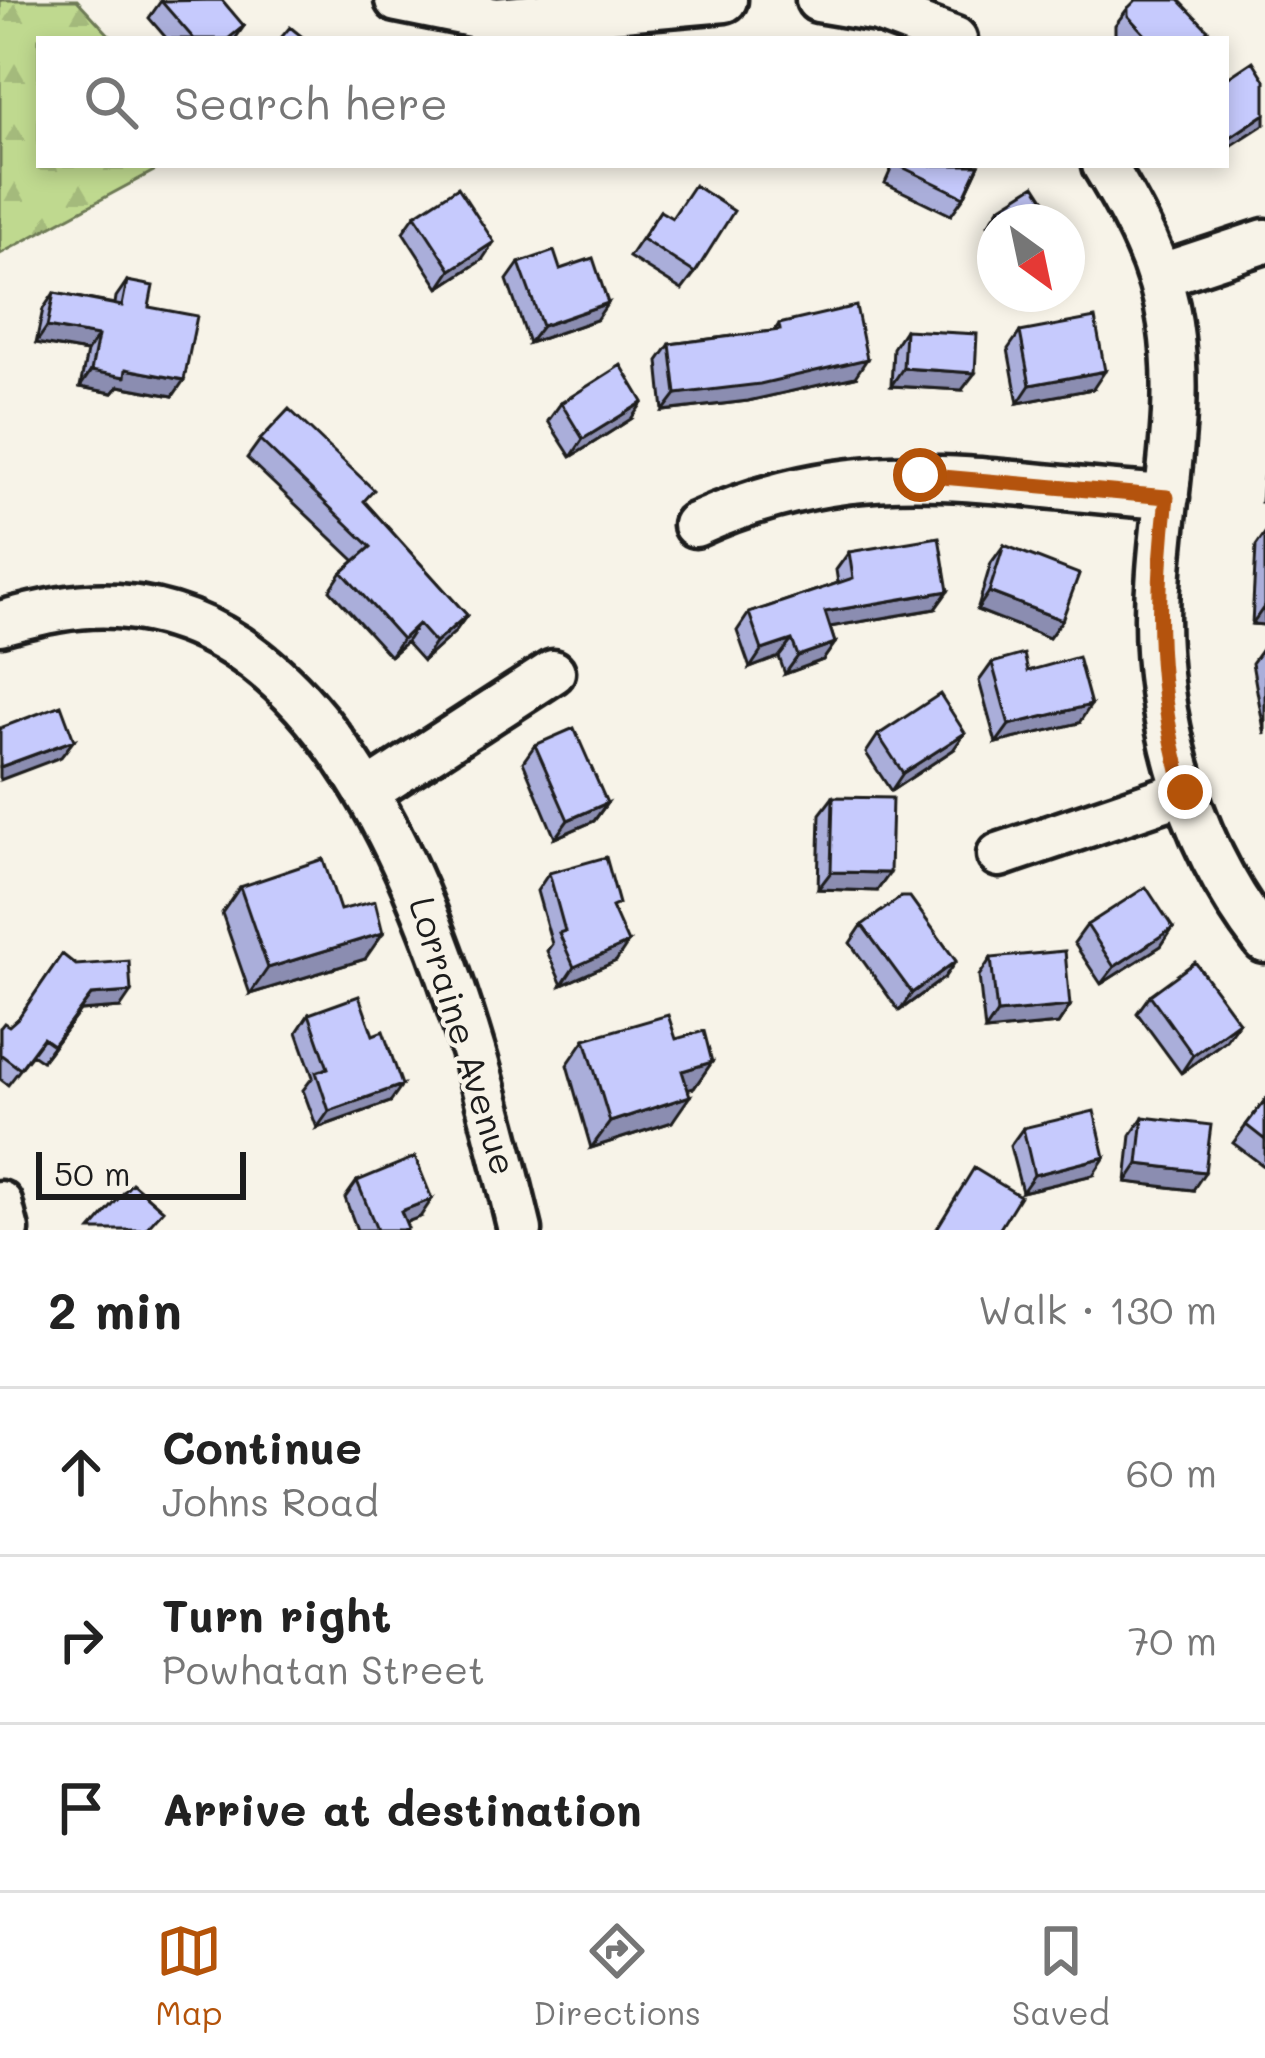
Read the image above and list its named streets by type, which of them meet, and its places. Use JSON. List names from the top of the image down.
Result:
{
  "streets": {
    "street": ["Lorraine Avenue"]
  },
  "scale_bar": "50 m",
  "north": "bottom right",
  "page": {
    "search": "Search here",
    "scale": "50 m",
    "heading": ["2 min", "Walk · 130 m"],
    "list": [
      ["Continue", "Johns Road", "60 m"],
      ["Turn right", "Powhatan Street", "70 m"],
      "Arrive at destination"
    ],
    "nav": ["Map", "Directions", "Saved"]
  }
}
